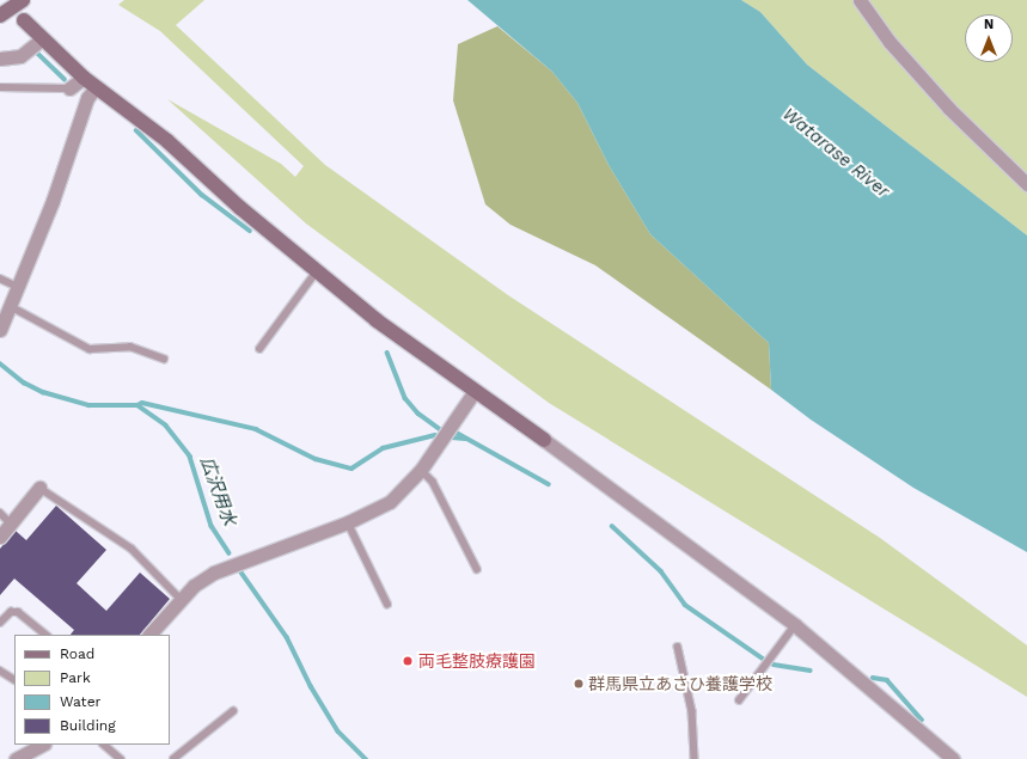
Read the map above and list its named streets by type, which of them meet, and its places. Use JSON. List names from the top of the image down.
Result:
{
  "water": ["Watarase River", "広沢用水"],
  "places": ["両毛整肢療護園", "群馬県立あさひ養護学校"],
  "legend": [
    "Road",
    "Park",
    "Water",
    "Building"
  ],
  "north": "top"
}
